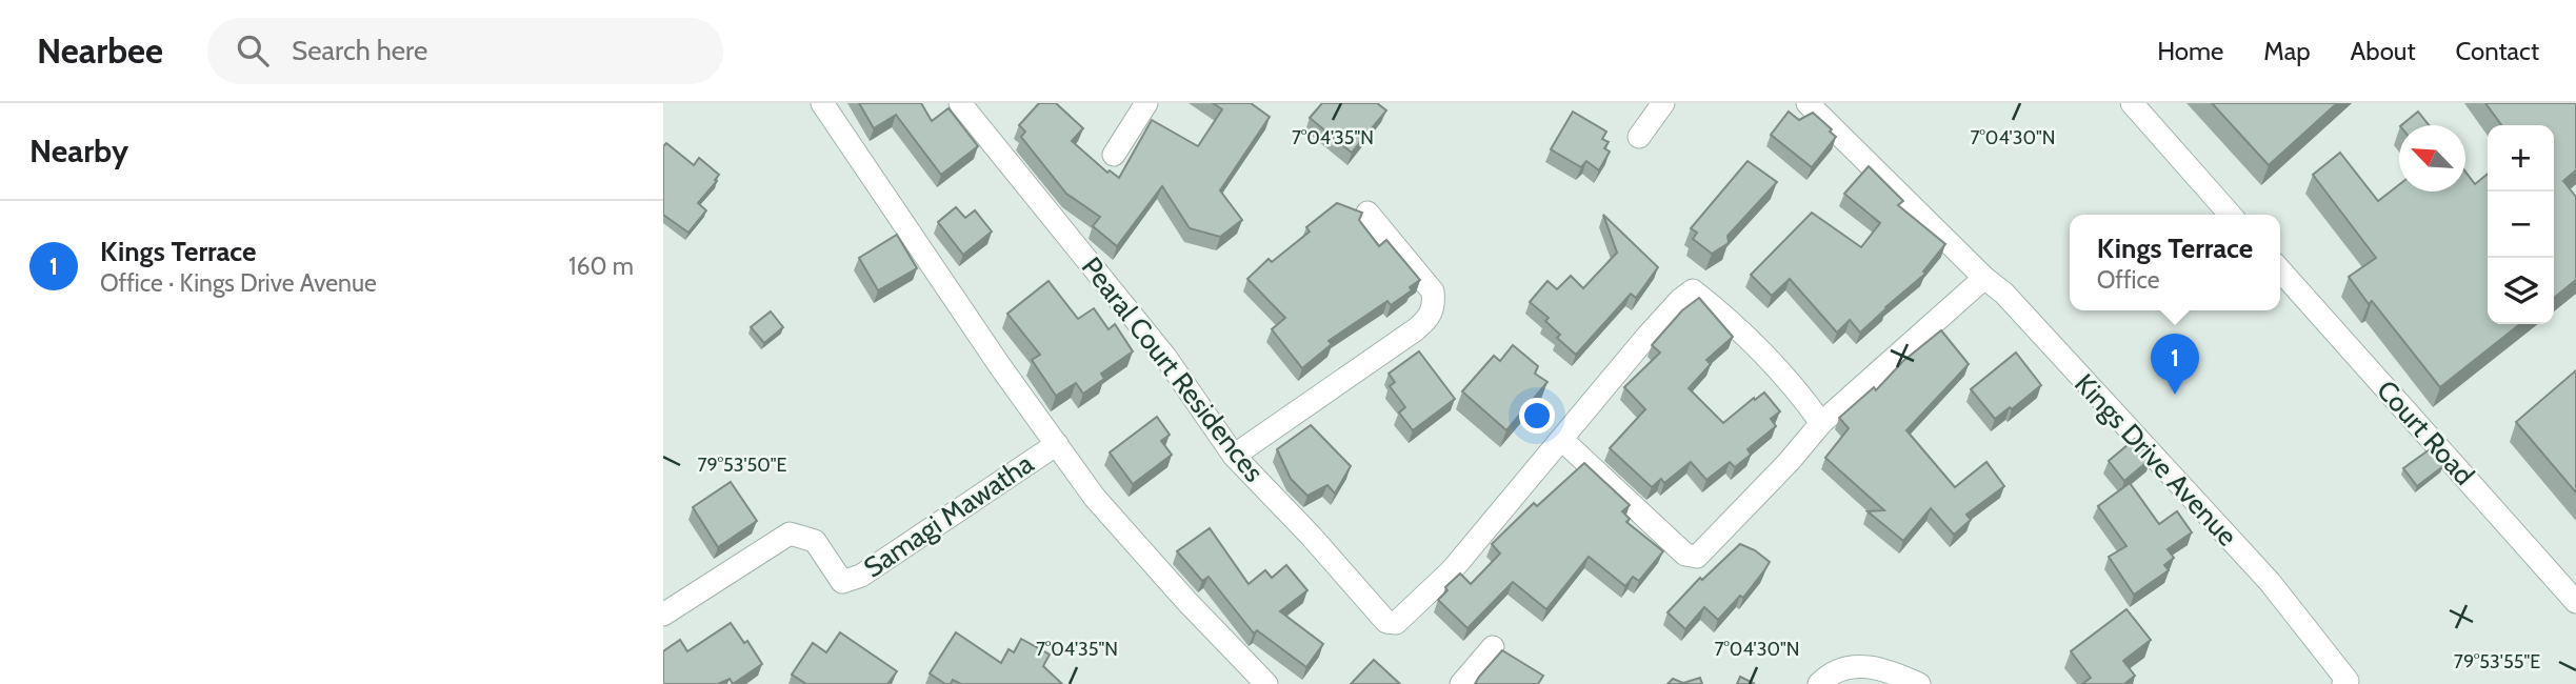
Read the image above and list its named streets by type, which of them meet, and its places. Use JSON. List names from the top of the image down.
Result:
{
  "streets": {
    "street": [
      "Pearal Court Residences",
      "Court Road",
      "Kings Drive Avenue",
      "Samagi Mawatha"
    ]
  },
  "north": "top left",
  "page": {
    "header": "Nearbee",
    "search": "Search here",
    "nav": [
      "Home",
      "Map",
      "About",
      "Contact"
    ],
    "heading": "Nearby",
    "map_buttons": ["+", "−"],
    "list": [
      {
        "mark": "1",
        "name": "Kings Terrace",
        "note": "Office · Kings Drive Avenue",
        "value": "160 m"
      }
    ],
    "popup": ["Kings Terrace", "Office"],
    "pins": "1"
  },
  "coordinates": [
    "7°04'35\"N",
    "7°04'30\"N",
    "79°53'50\"E",
    "79°53'55\"E"
  ]
}
